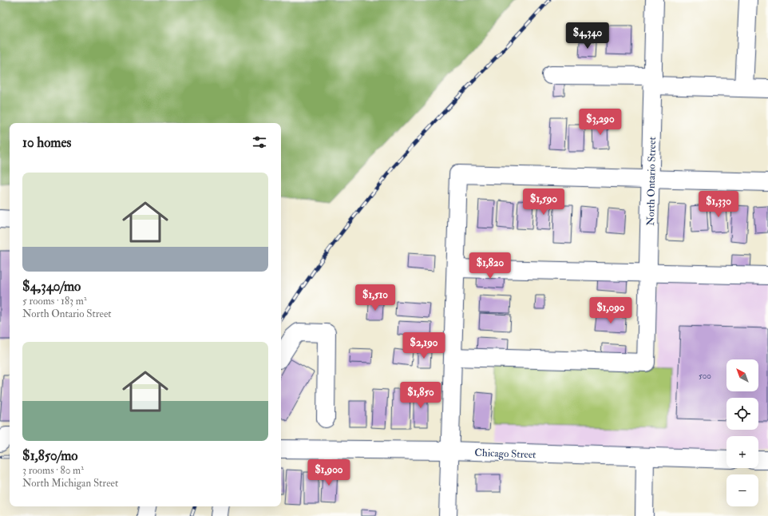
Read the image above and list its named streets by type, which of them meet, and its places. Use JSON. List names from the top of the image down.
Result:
{
  "streets": {
    "street": ["North Ontario Street", "Chicago Street"]
  },
  "house_numbers": ["500"],
  "north": "top left",
  "page": {
    "price": [
      "$4,340",
      "$3,290",
      "$1,590",
      "$1,330",
      "$1,820",
      "$1,510",
      "$1,090",
      "$2,190",
      "$1,850",
      "$1,900"
    ],
    "heading": "10 homes",
    "list": [
      {
        "name": "$4,340/mo",
        "note": "5 rooms · 183 m² · North Ontario Street"
      },
      {
        "name": "$1,850/mo",
        "note": "3 rooms · 80 m² · North Michigan Street"
      }
    ],
    "map_buttons": ["+", "−"]
  }
}
